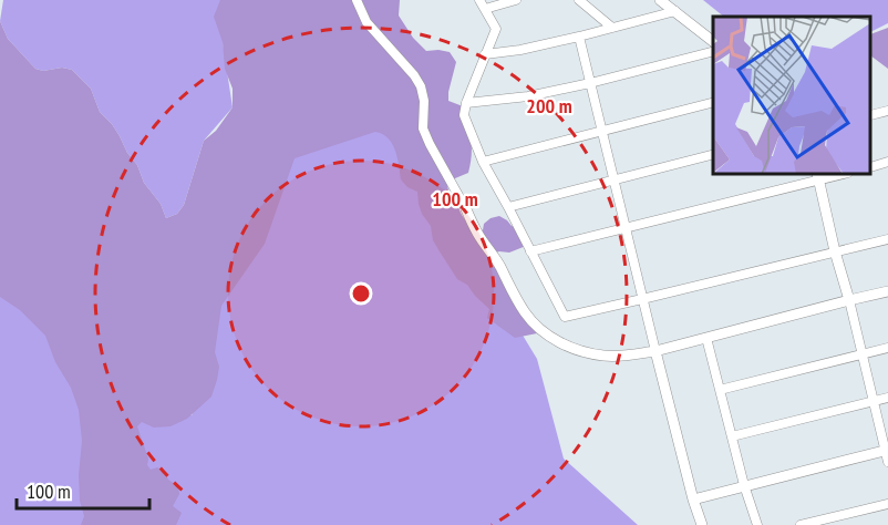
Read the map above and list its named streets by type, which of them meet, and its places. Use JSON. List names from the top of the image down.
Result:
{
  "scale_bar": "100 m",
  "rings": ["200 m", "100 m"]
}
